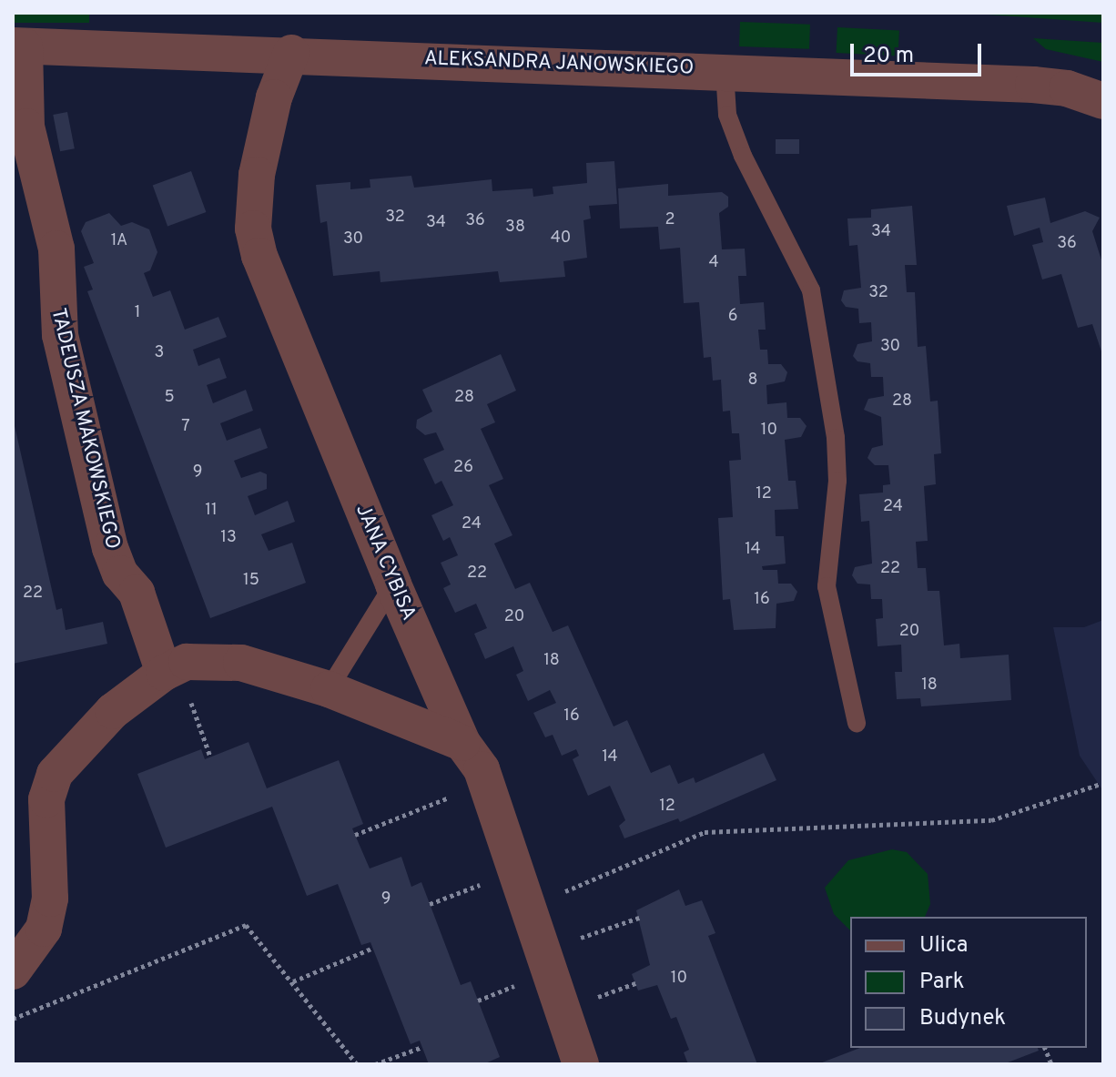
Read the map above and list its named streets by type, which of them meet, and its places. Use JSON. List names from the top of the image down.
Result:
{
  "streets": {
    "street": ["ALEKSANDRA JANOWSKIEGO", "TADEUSZA MAKOWSKIEGO", "JANA CYBISA"]
  },
  "crossings": [
    ["ALEKSANDRA JANOWSKIEGO", "TADEUSZA MAKOWSKIEGO"],
    ["ALEKSANDRA JANOWSKIEGO", "JANA CYBISA"]
  ],
  "house_numbers": [
    "32",
    "2",
    "36",
    "34",
    "38",
    "34",
    "40",
    "30",
    "1A",
    "36",
    "4",
    "32",
    "1",
    "6",
    "30",
    "3",
    "8",
    "5",
    "28",
    "28",
    "7",
    "10",
    "26",
    "9",
    "12",
    "24",
    "11",
    "24",
    "13",
    "14",
    "22",
    "22",
    "15",
    "22",
    "16",
    "20",
    "20",
    "18",
    "18",
    "16",
    "14",
    "12",
    "9",
    "10"
  ],
  "legend": ["Ulica", "Park", "Budynek"],
  "scale_bar": "20 m"
}
